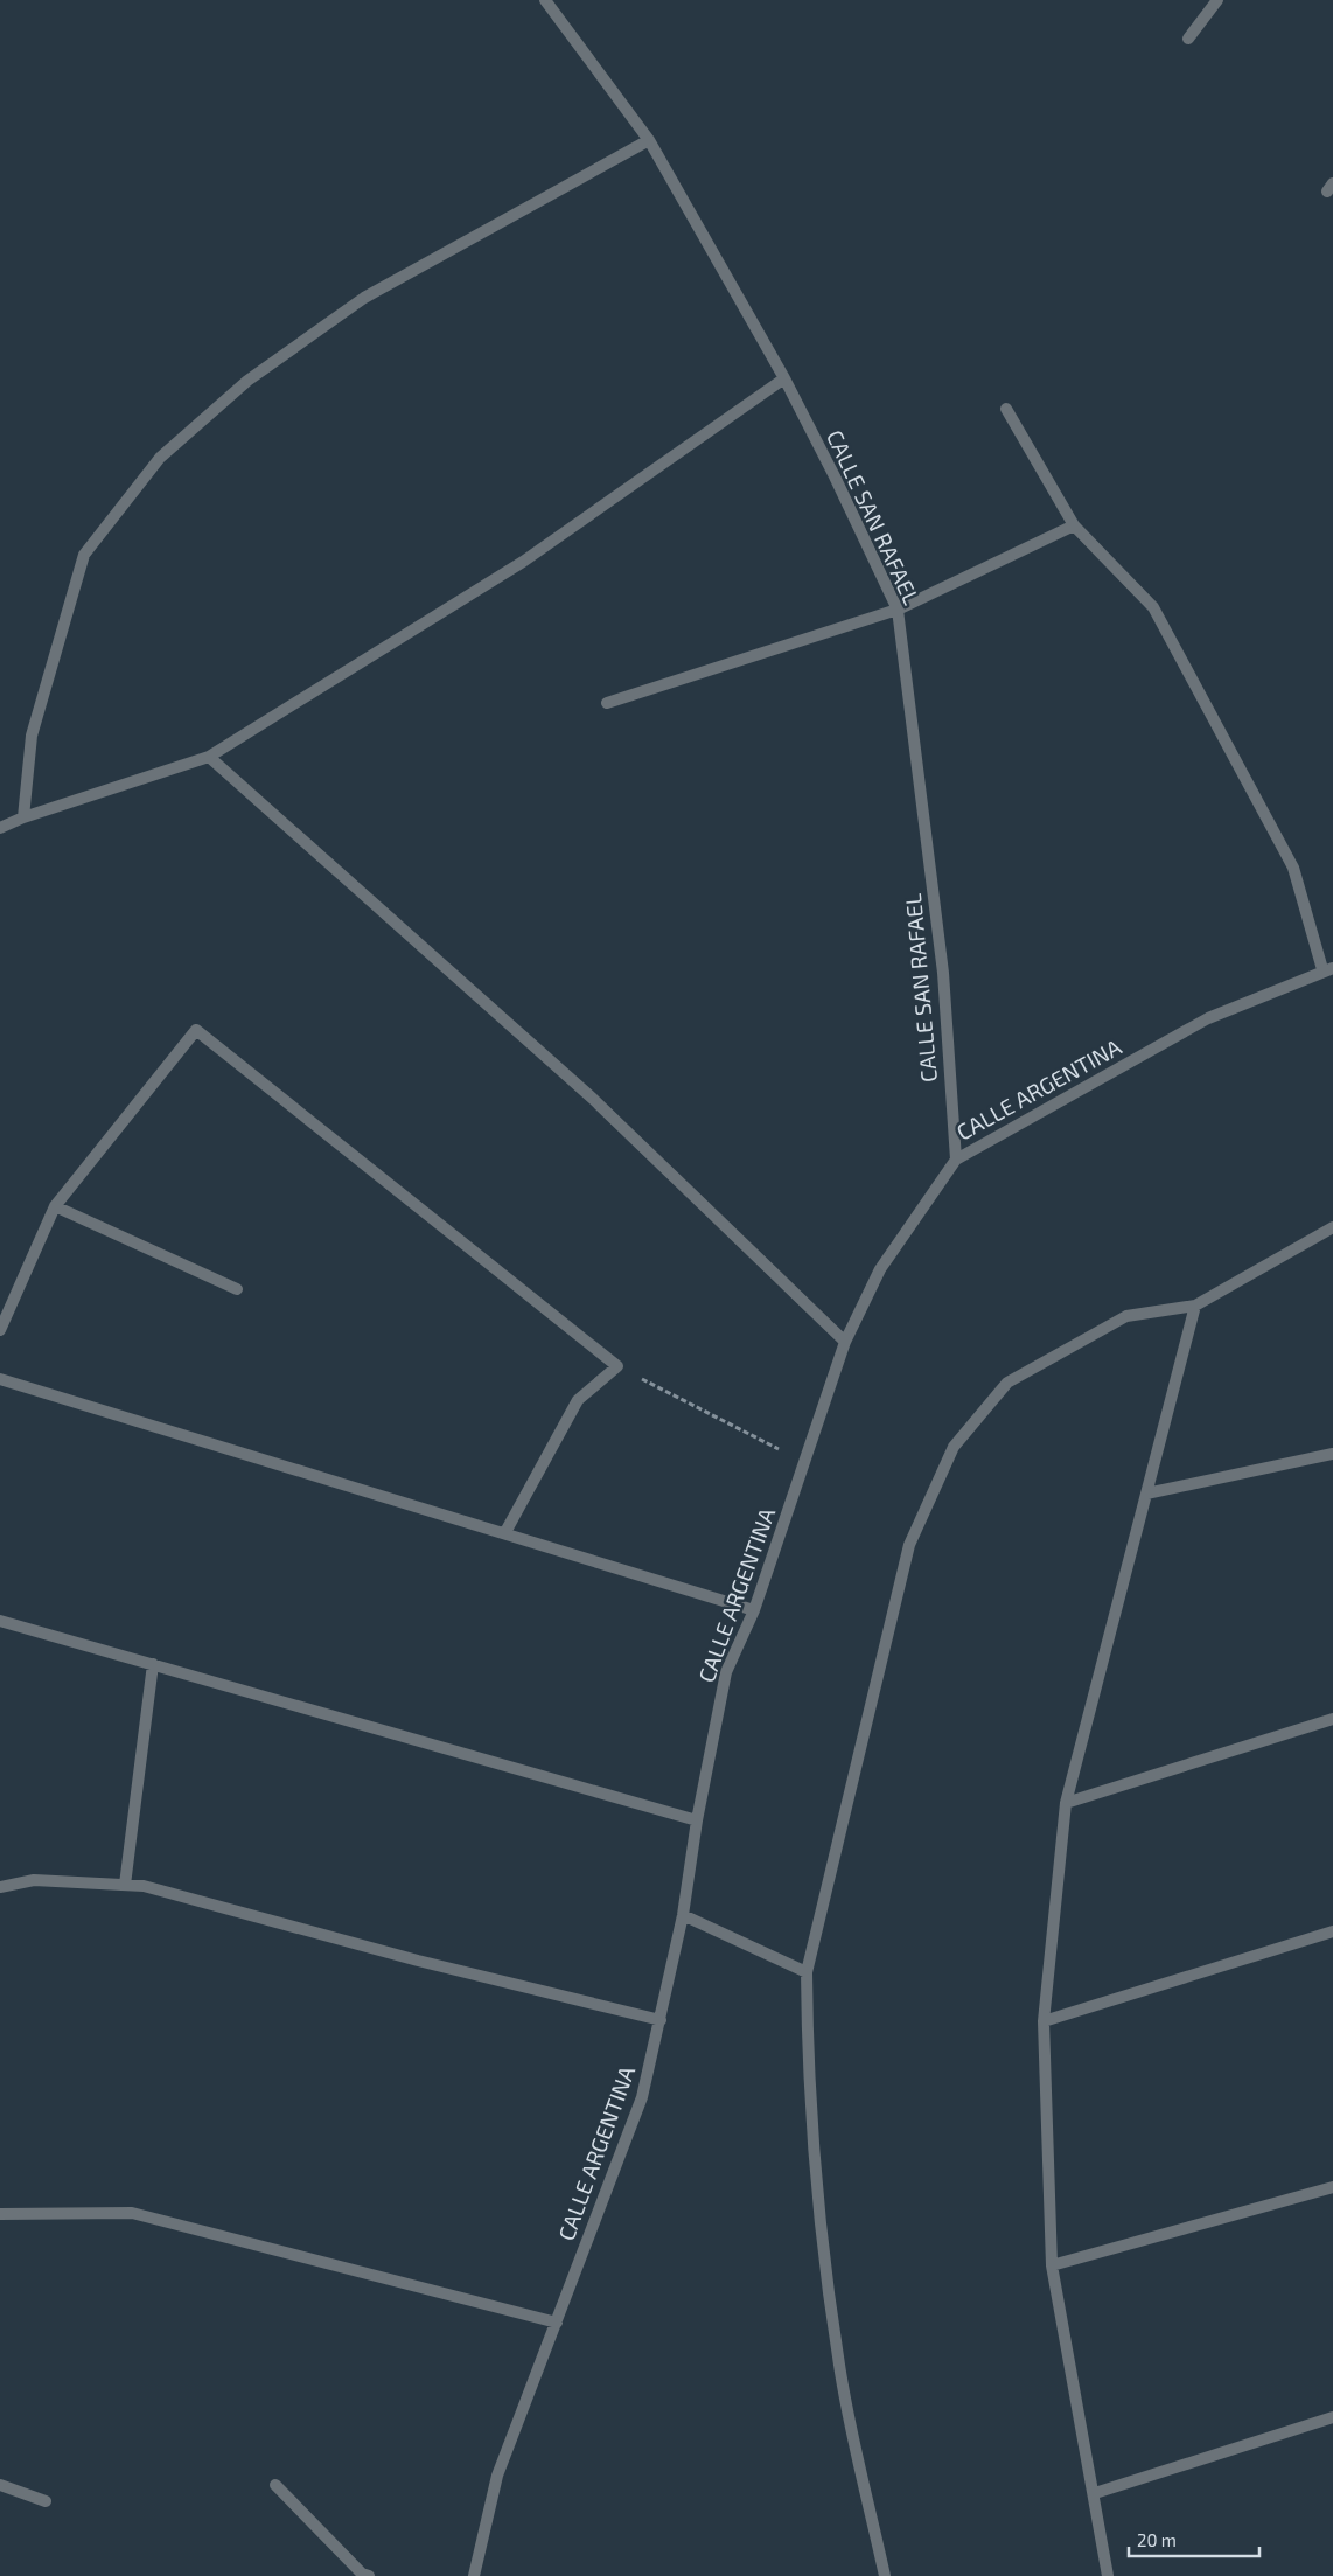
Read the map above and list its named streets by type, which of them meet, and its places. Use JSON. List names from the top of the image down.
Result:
{
  "streets": {
    "street": ["CALLE SAN RAFAEL", "CALLE ARGENTINA"]
  },
  "crossings": [
    ["CALLE SAN RAFAEL", "CALLE ARGENTINA"]
  ],
  "scale_bar": "20 m"
}
